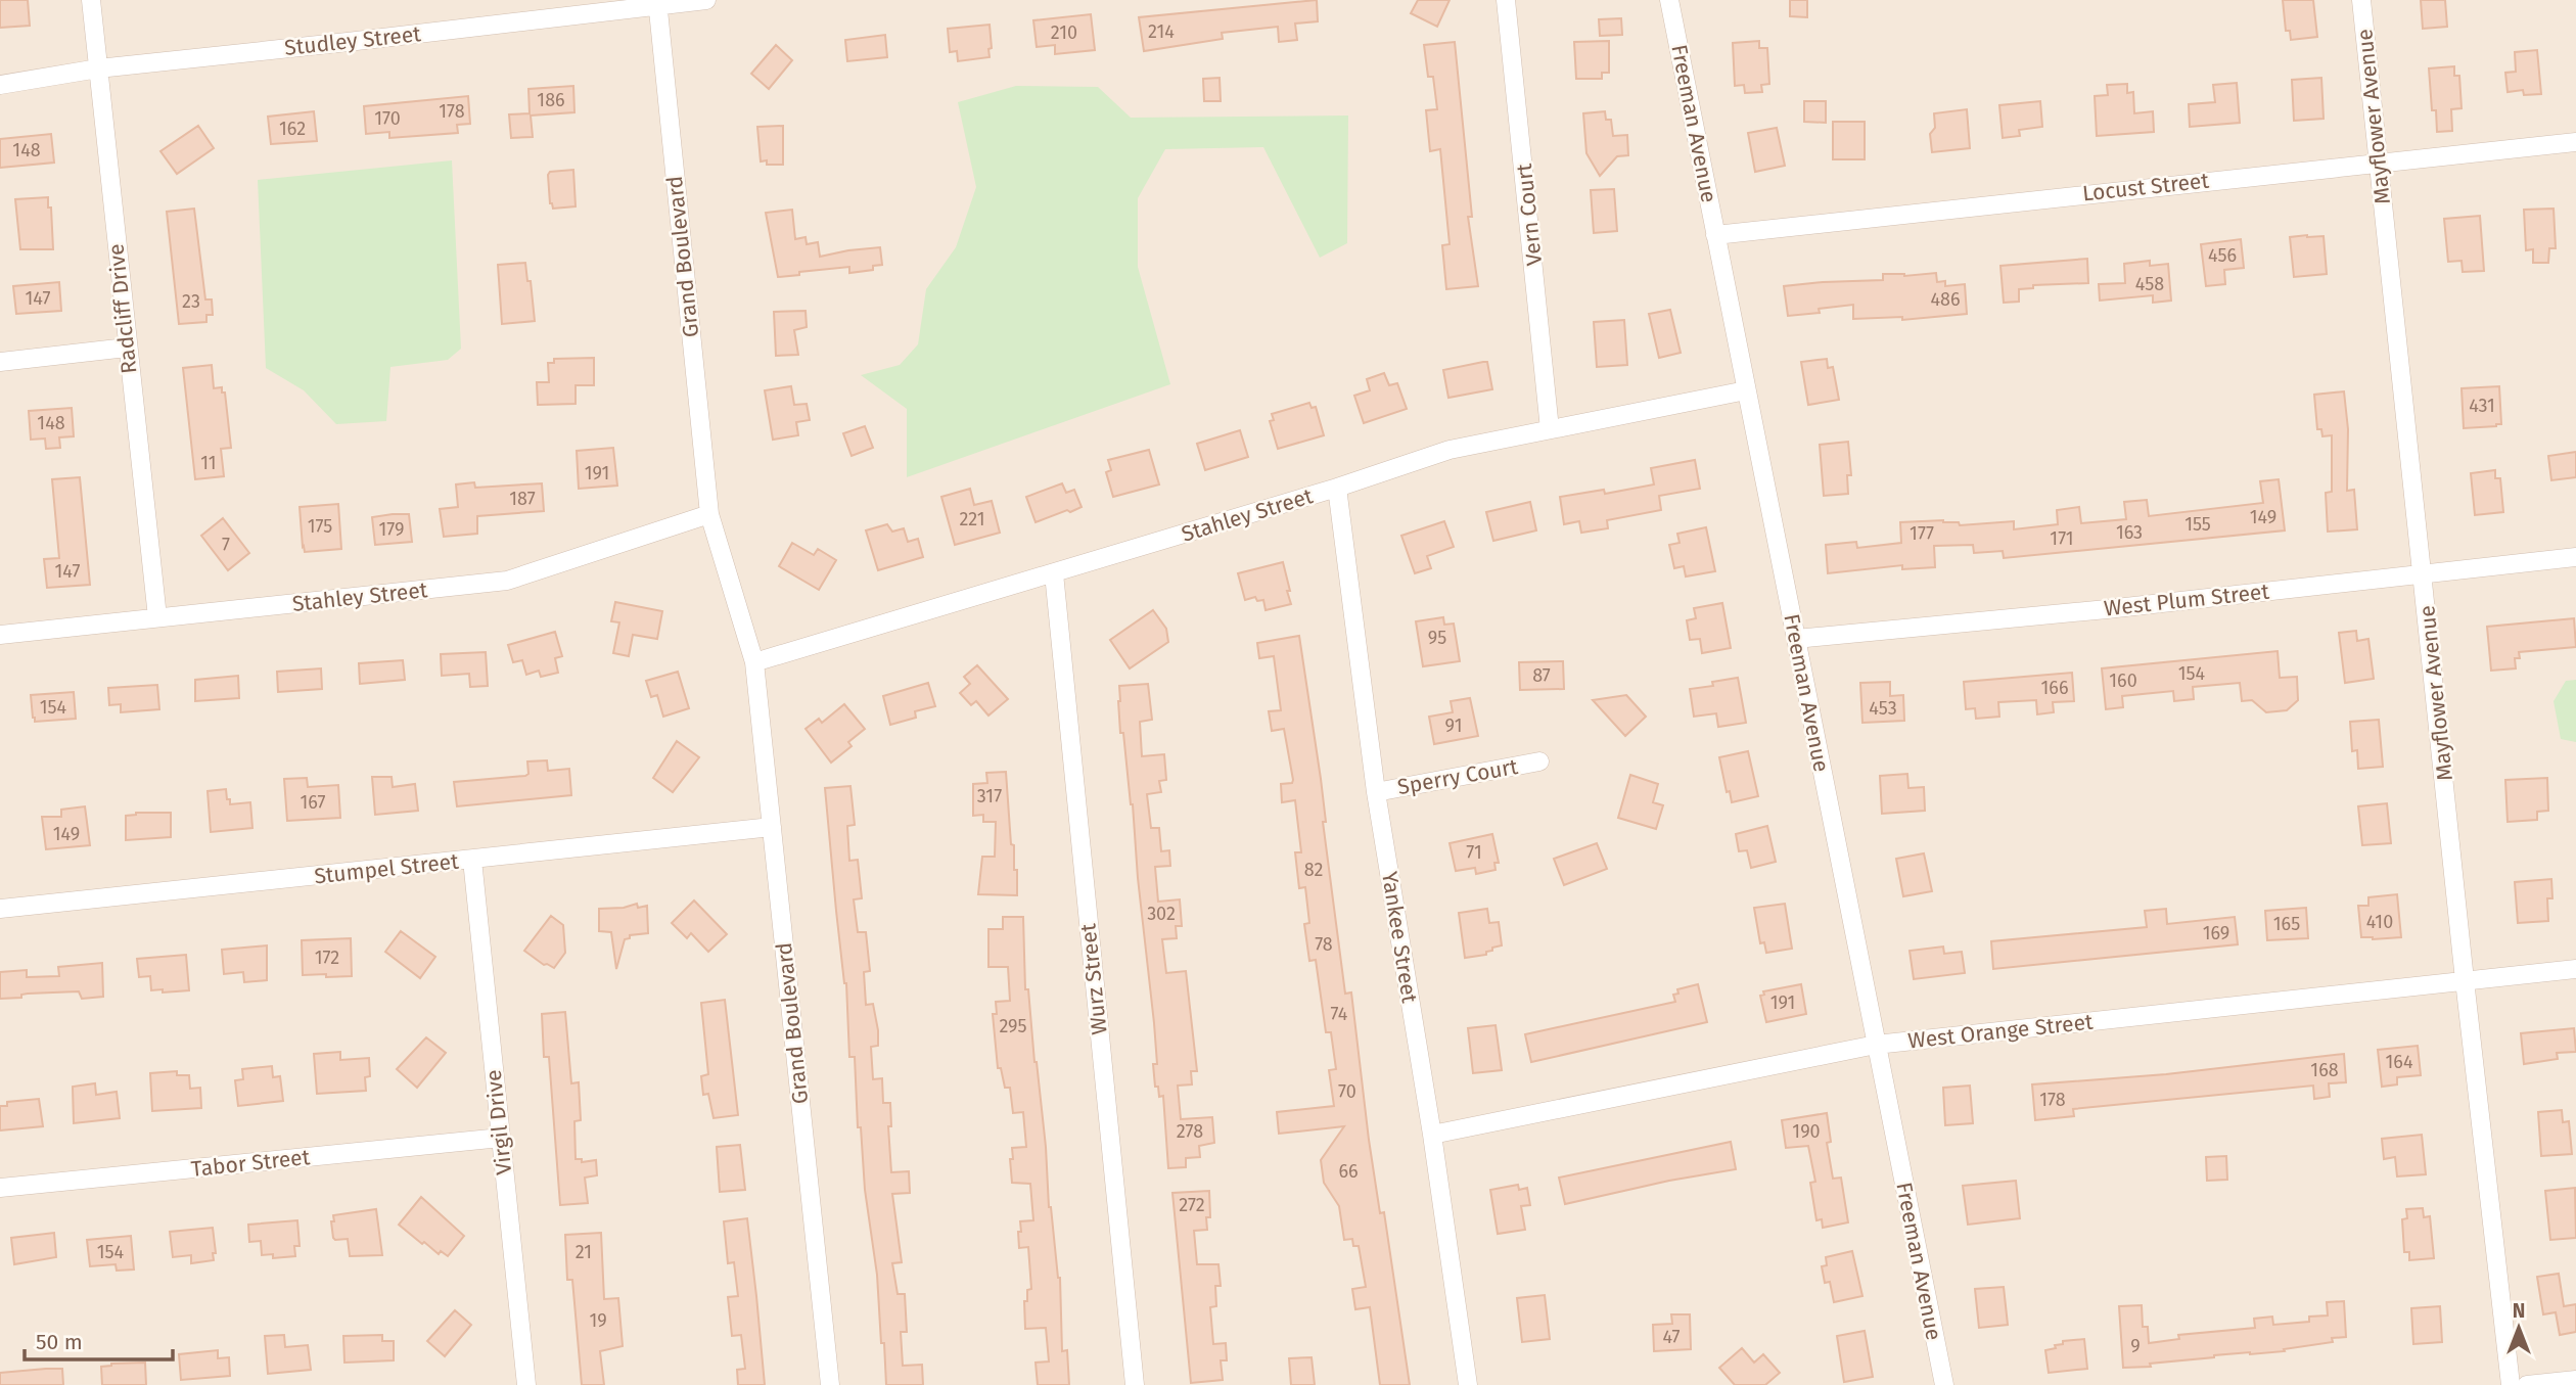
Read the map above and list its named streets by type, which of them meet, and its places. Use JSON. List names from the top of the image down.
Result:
{
  "streets": {
    "street": [
      "Studley Street",
      "Mayflower Avenue",
      "Freeman Avenue",
      "Locust Street",
      "Vern Court",
      "Grand Boulevard",
      "Radcliff Drive",
      "Stahley Street",
      "West Plum Street",
      "Sperry Court",
      "Stumpel Street",
      "Yankee Street",
      "Wurz Street",
      "West Orange Street",
      "Virgil Drive",
      "Tabor Street"
    ]
  },
  "crossings": [
    ["Studley Street", "Grand Boulevard"],
    ["Studley Street", "Radcliff Drive"],
    ["Mayflower Avenue", "Locust Street"],
    ["Mayflower Avenue", "West Plum Street"],
    ["Mayflower Avenue", "West Orange Street"],
    ["Freeman Avenue", "Locust Street"],
    ["Freeman Avenue", "Stahley Street"],
    ["Freeman Avenue", "West Plum Street"],
    ["Freeman Avenue", "West Orange Street"],
    ["Vern Court", "Stahley Street"],
    ["Grand Boulevard", "Stahley Street"],
    ["Grand Boulevard", "Stumpel Street"],
    ["Radcliff Drive", "Stahley Street"],
    ["Stahley Street", "Yankee Street"],
    ["Stahley Street", "Wurz Street"],
    ["Sperry Court", "Yankee Street"],
    ["Stumpel Street", "Virgil Drive"],
    ["Yankee Street", "West Orange Street"],
    ["Virgil Drive", "Tabor Street"]
  ],
  "house_numbers": [
    "214",
    "210",
    "186",
    "178",
    "170",
    "162",
    "148",
    "456",
    "458",
    "147",
    "486",
    "23",
    "431",
    "148",
    "11",
    "191",
    "187",
    "149",
    "221",
    "155",
    "175",
    "179",
    "163",
    "177",
    "171",
    "7",
    "147",
    "95",
    "154",
    "87",
    "160",
    "166",
    "154",
    "453",
    "91",
    "317",
    "167",
    "149",
    "71",
    "82",
    "302",
    "410",
    "165",
    "169",
    "78",
    "172",
    "191",
    "74",
    "295",
    "164",
    "168",
    "70",
    "178",
    "278",
    "190",
    "66",
    "272",
    "154",
    "21",
    "19",
    "47",
    "9"
  ],
  "scale_bar": "50 m",
  "north": "top"
}
